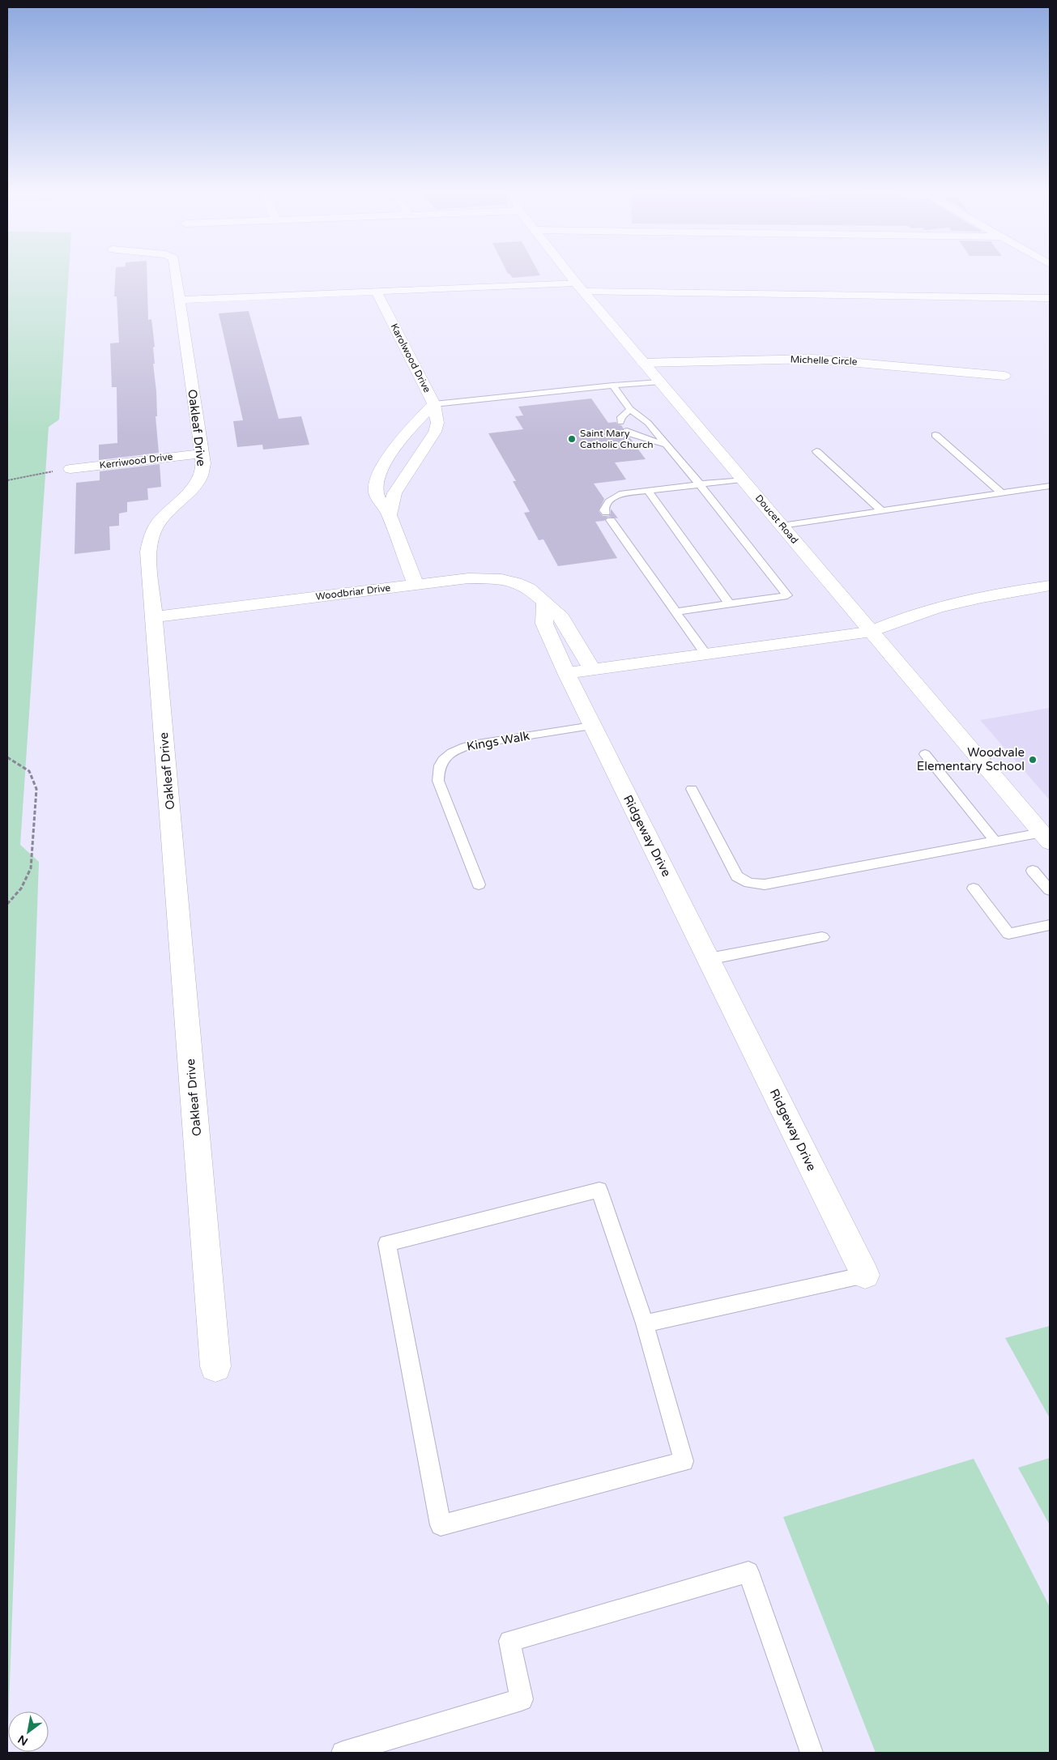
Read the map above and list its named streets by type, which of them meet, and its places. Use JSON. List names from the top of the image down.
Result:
{
  "streets": {
    "street": [
      "Karolwood Drive",
      "Michelle Circle",
      "Oakleaf Drive",
      "Kerriwood Drive",
      "Doucet Road",
      "Woodbriar Drive",
      "Ridgeway Drive"
    ],
    "lane": ["Kings Walk"]
  },
  "crossings": [
    ["Karolwood Drive", "Woodbriar Drive"],
    ["Michelle Circle", "Doucet Road"],
    ["Oakleaf Drive", "Kerriwood Drive"],
    ["Oakleaf Drive", "Woodbriar Drive"],
    ["Kings Walk", "Ridgeway Drive"]
  ],
  "places": ["Saint Mary Catholic Church", "Woodvale Elementary School"],
  "north": "bottom left"
}
